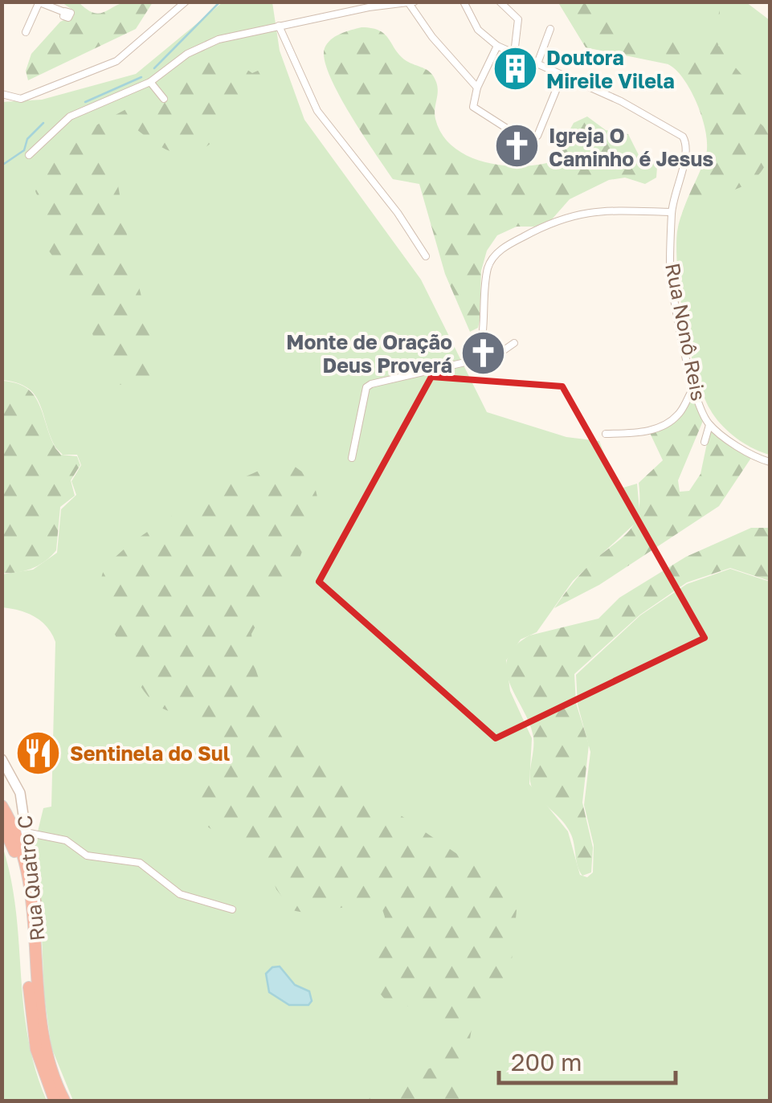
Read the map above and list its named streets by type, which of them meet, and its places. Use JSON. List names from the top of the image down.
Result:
{
  "streets": {
    "street": ["Rua Nonô Reis", "Rua Quatro C"]
  },
  "places": {
    "building": ["Doutora Mireile Vilela"],
    "church": ["Igreja O Caminho é Jesus", "Monte de Oração Deus Proverá"],
    "restaurant": ["Sentinela do Sul"]
  },
  "scale_bar": "200 m"
}
